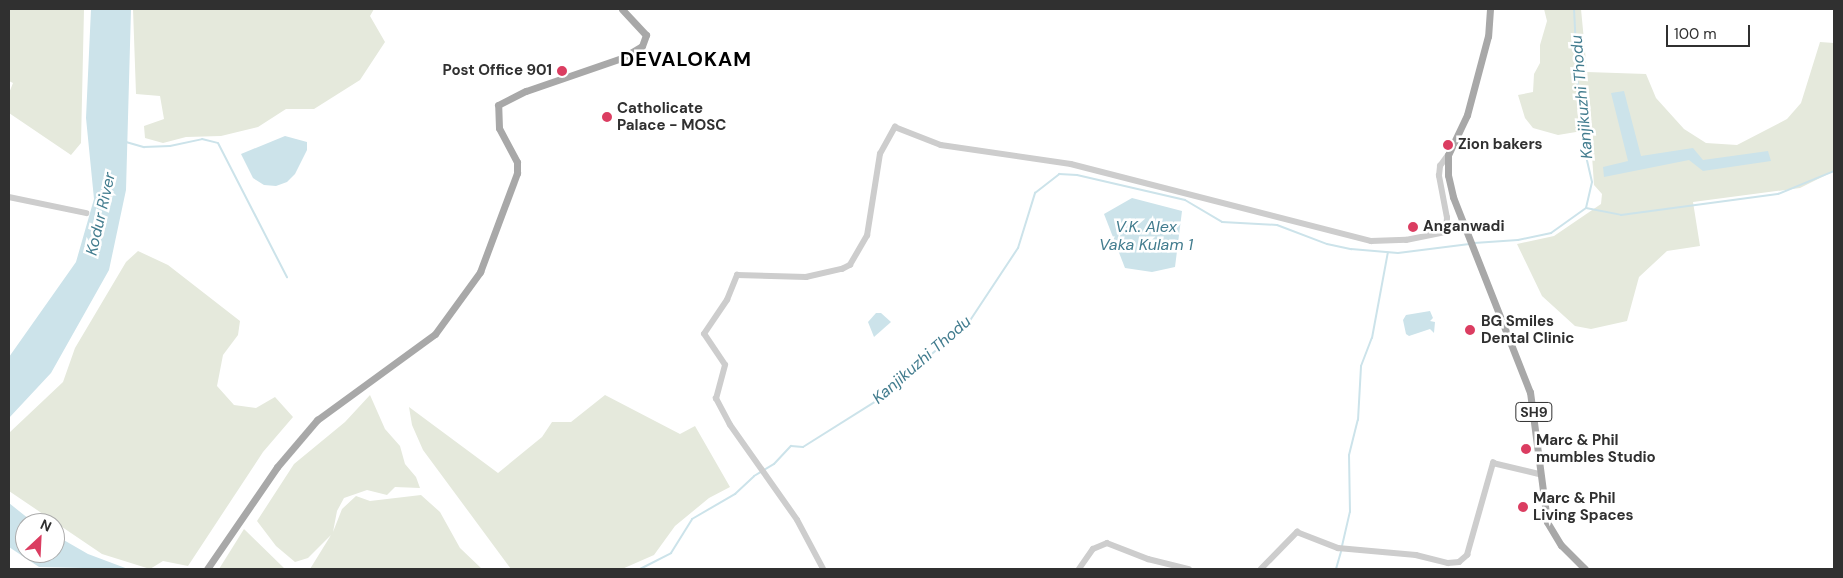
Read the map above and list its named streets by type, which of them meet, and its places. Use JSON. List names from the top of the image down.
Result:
{
  "streets": {
    "main road": ["SH9"]
  },
  "districts": ["DEVALOKAM"],
  "water": ["Kanjikuzhi Thodu", "Kodur River", "V.K. Alex Vaka Kulam 1"],
  "places": [
    "Post Office 901",
    "Catholicate Palace - MOSC",
    "Zion bakers",
    "Anganwadi",
    "BG Smiles Dental Clinic",
    "Marc & Phil mumbles Studio",
    "Marc & Phil Living Spaces"
  ],
  "scale_bar": "100 m",
  "north": "top right"
}
